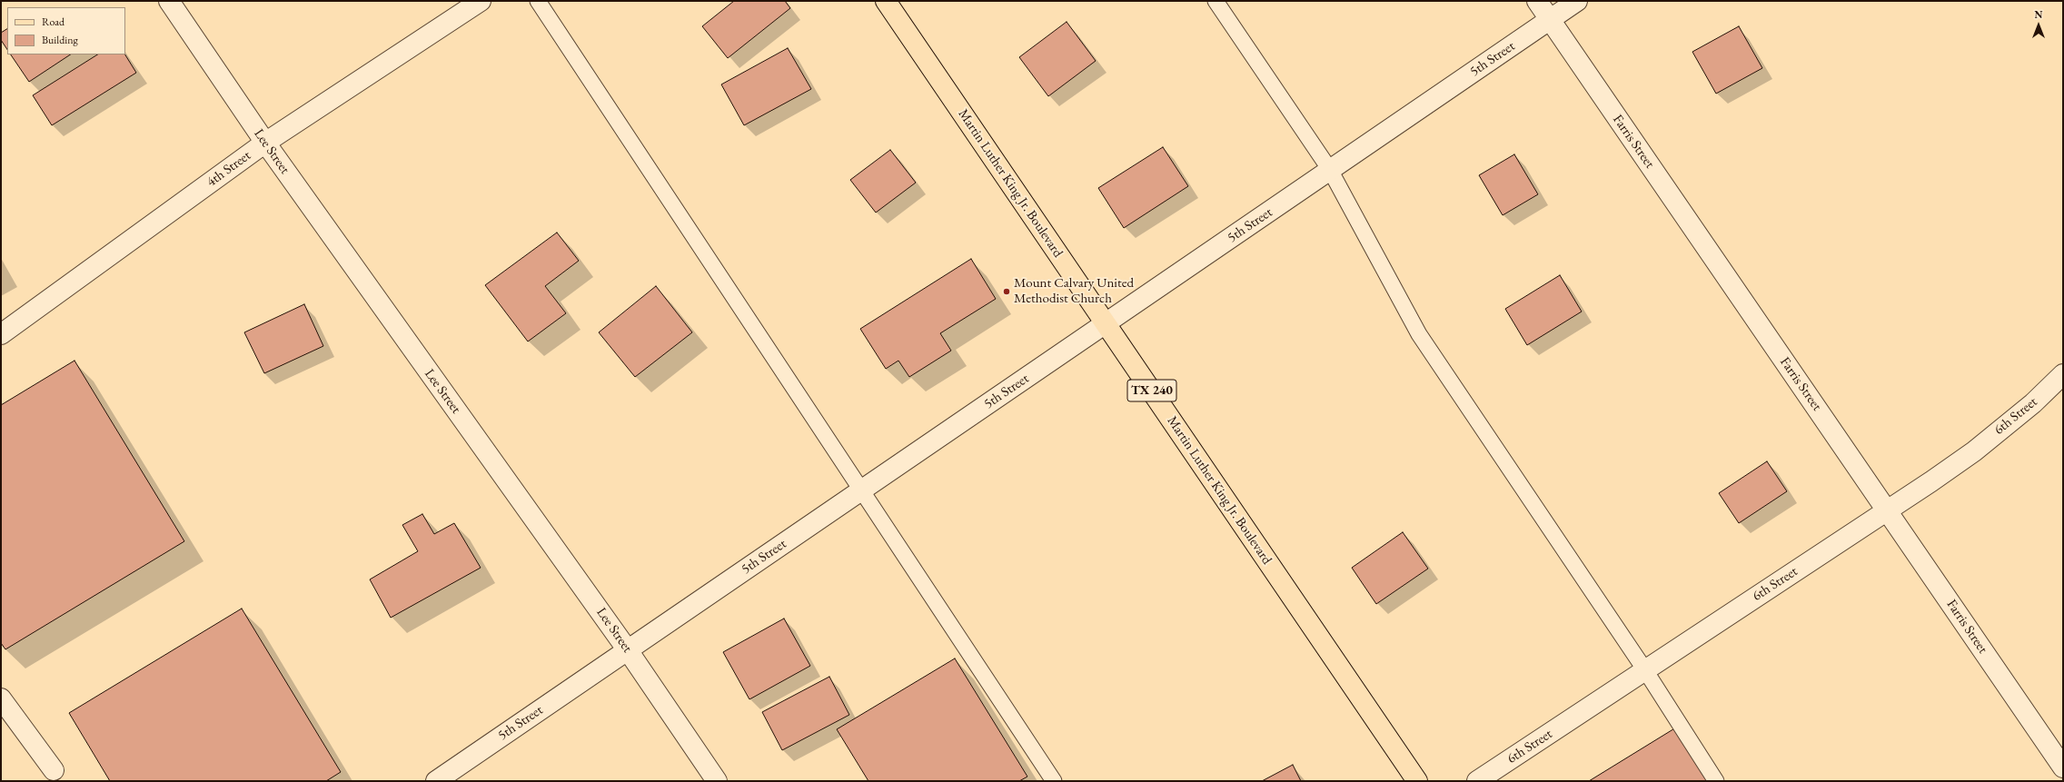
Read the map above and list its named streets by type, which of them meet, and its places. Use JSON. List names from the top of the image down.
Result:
{
  "streets": {
    "main road": ["Martin Luther King Jr. Boulevard", "TX 240"],
    "street": [
      "5th Street",
      "Farris Street",
      "Lee Street",
      "4th Street",
      "6th Street"
    ]
  },
  "crossings": [
    ["5th Street", "Farris Street"],
    ["5th Street", "Lee Street"],
    ["5th Street", "Martin Luther King Jr. Boulevard"],
    ["Farris Street", "6th Street"],
    ["Lee Street", "4th Street"]
  ],
  "places": ["Mount Calvary United Methodist Church"],
  "legend": ["Road", "Building"],
  "north": "top"
}
